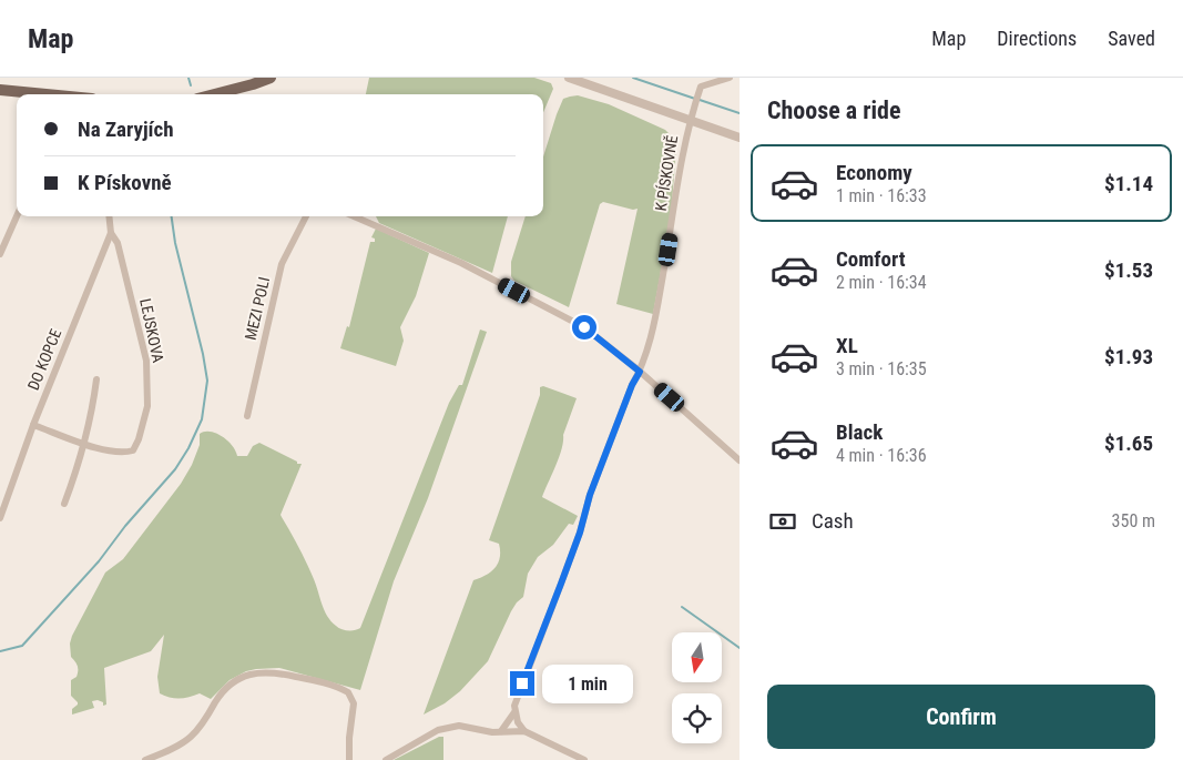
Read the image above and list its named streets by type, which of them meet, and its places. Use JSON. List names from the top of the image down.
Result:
{
  "streets": {
    "street": [
      "K PÍSKOVNĚ",
      "MEZI POLI",
      "LEJSKOVA",
      "DO KOPCE"
    ]
  },
  "crossings": [
    ["LEJSKOVA", "DO KOPCE"]
  ],
  "north": "bottom",
  "page": {
    "header": "Map",
    "nav": ["Map", "Directions", "Saved"],
    "heading": "Choose a ride",
    "banner": ["Na Zaryjích", "K Pískovně"],
    "list": [
      {
        "name": "Economy",
        "note": "1 min · 16:33",
        "value": "$1.14"
      },
      {
        "name": "Comfort",
        "note": "2 min · 16:34",
        "value": "$1.53"
      },
      {
        "name": "XL",
        "note": "3 min · 16:35",
        "value": "$1.93"
      },
      {
        "name": "Black",
        "note": "4 min · 16:36",
        "value": "$1.65"
      }
    ],
    "pay": ["Cash", "350 m"],
    "bubble": "1 min",
    "buttons": "Confirm"
  }
}
